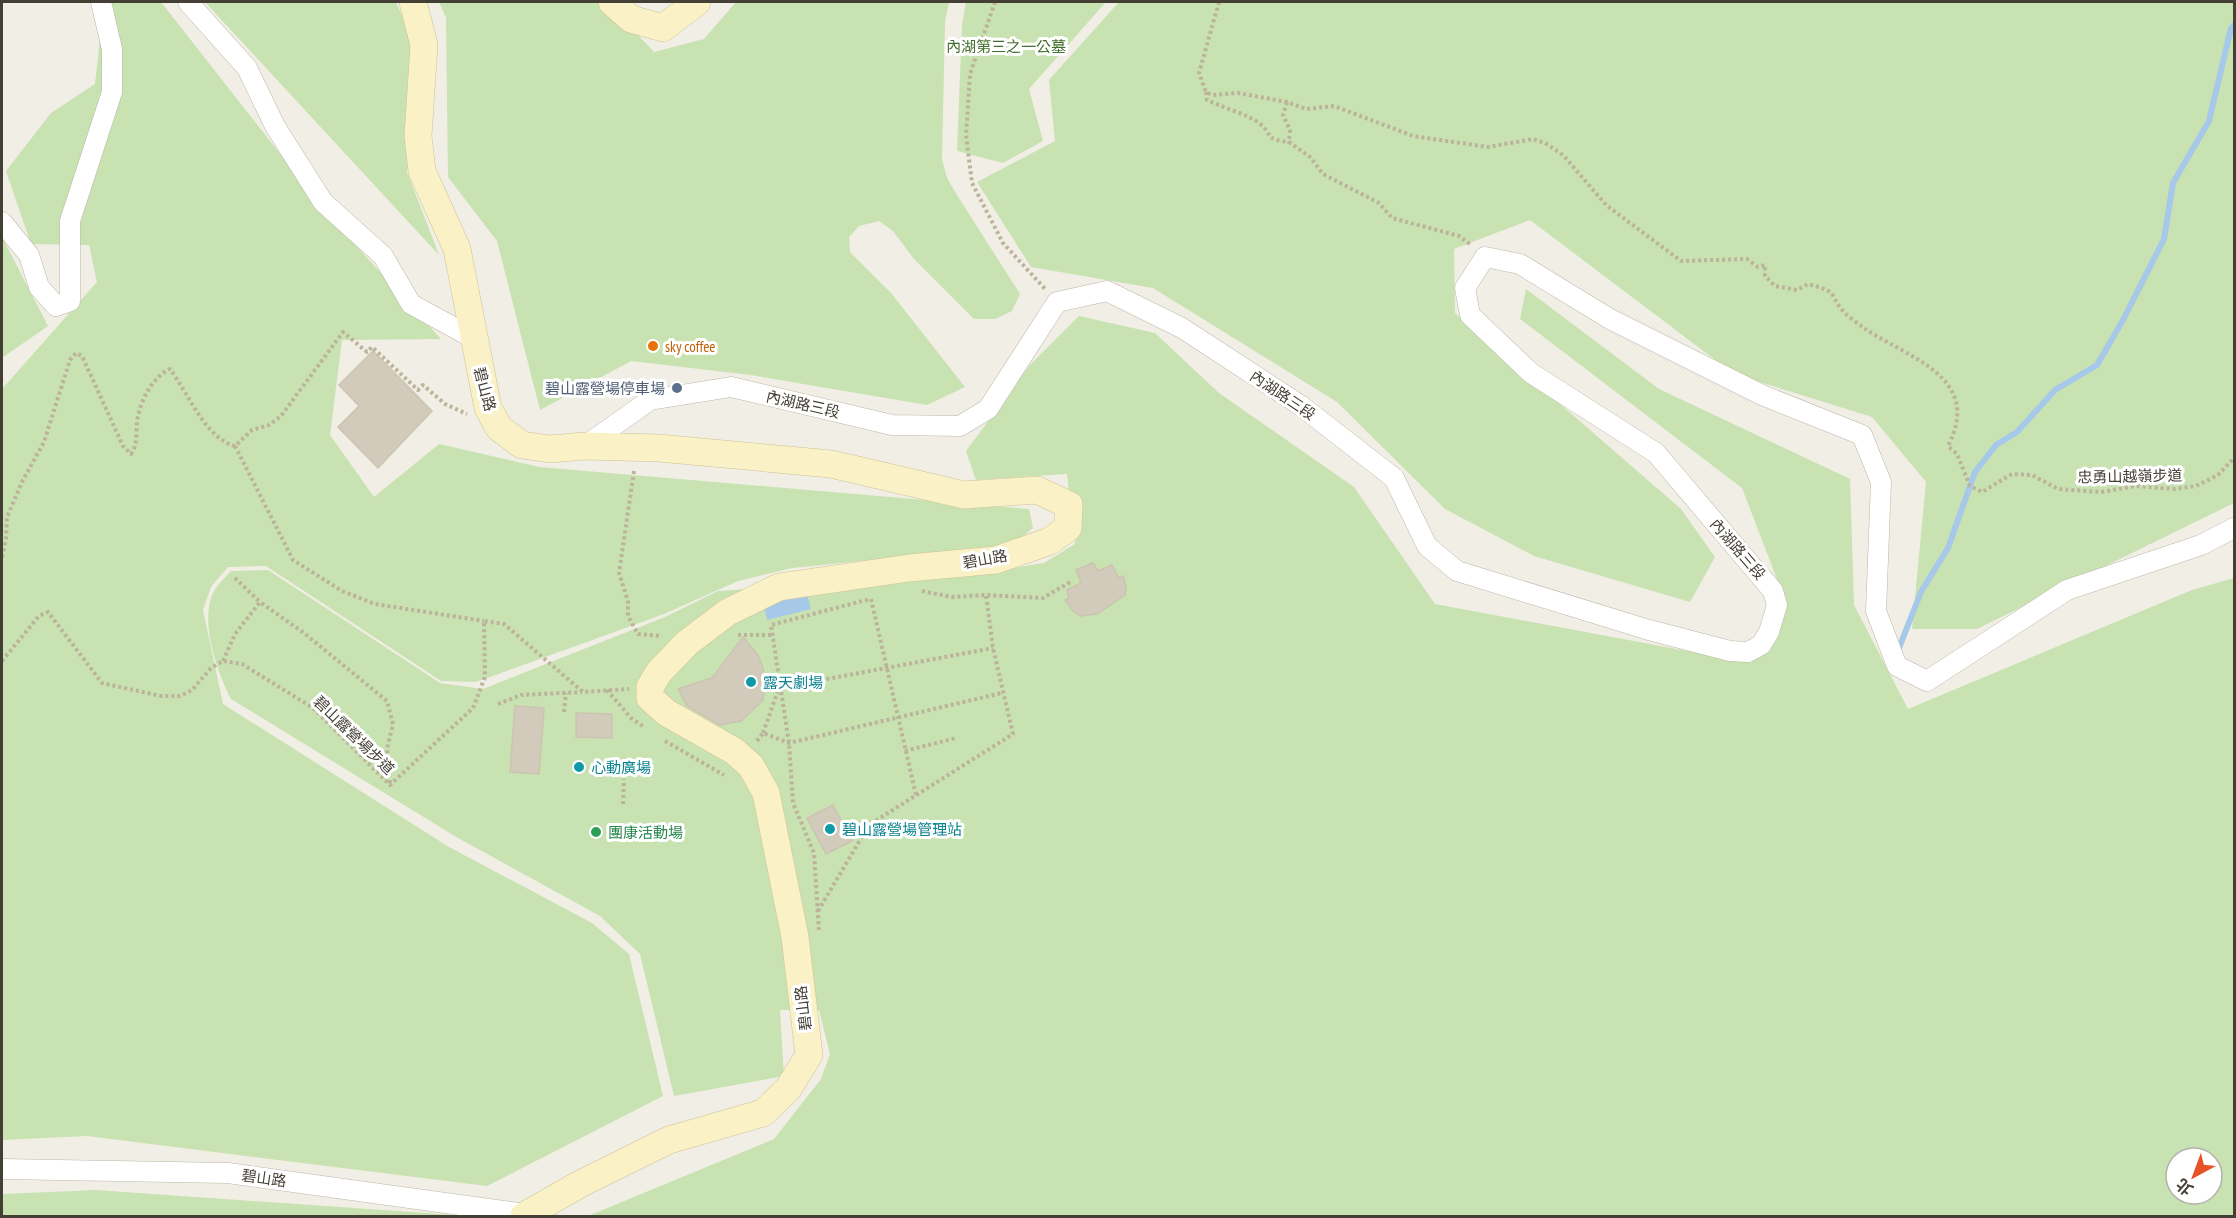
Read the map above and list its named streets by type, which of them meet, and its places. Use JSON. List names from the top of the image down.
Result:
{
  "streets": {
    "street": ["碧山路", "內湖路三段"],
    "path": ["忠勇山越嶺步道", "碧山露營場步道"]
  },
  "crossings": [
    ["碧山路", "內湖路三段"]
  ],
  "parks": ["內湖第三之一公墓"],
  "places": [
    "sky coffee",
    "碧山露營場停車場",
    "露天劇場",
    "心動廣場",
    "碧山露營場管理站",
    "團康活動場"
  ],
  "north": "bottom left"
}
